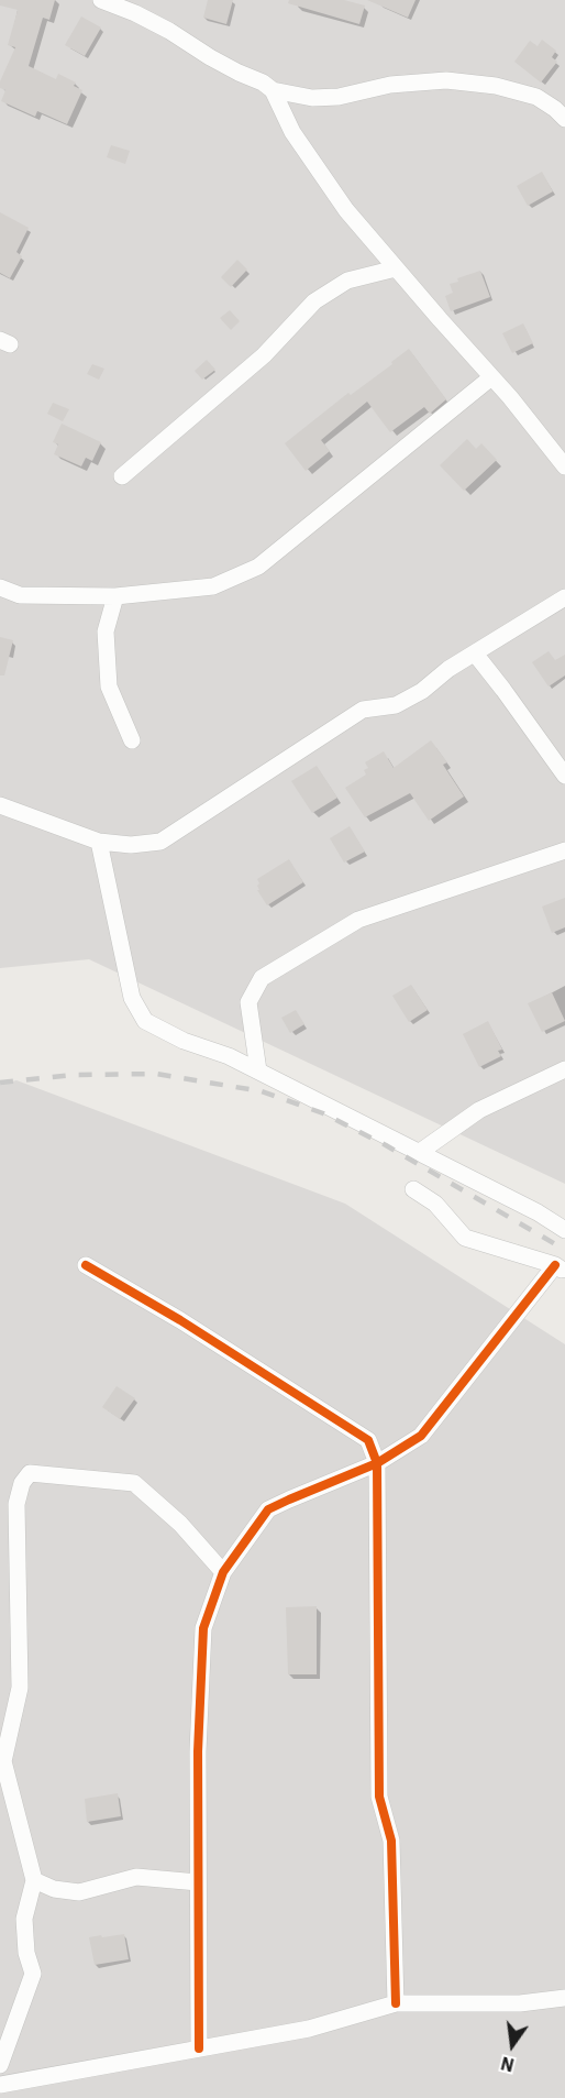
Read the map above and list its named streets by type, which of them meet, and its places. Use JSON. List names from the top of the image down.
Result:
{
  "north": "bottom"
}
